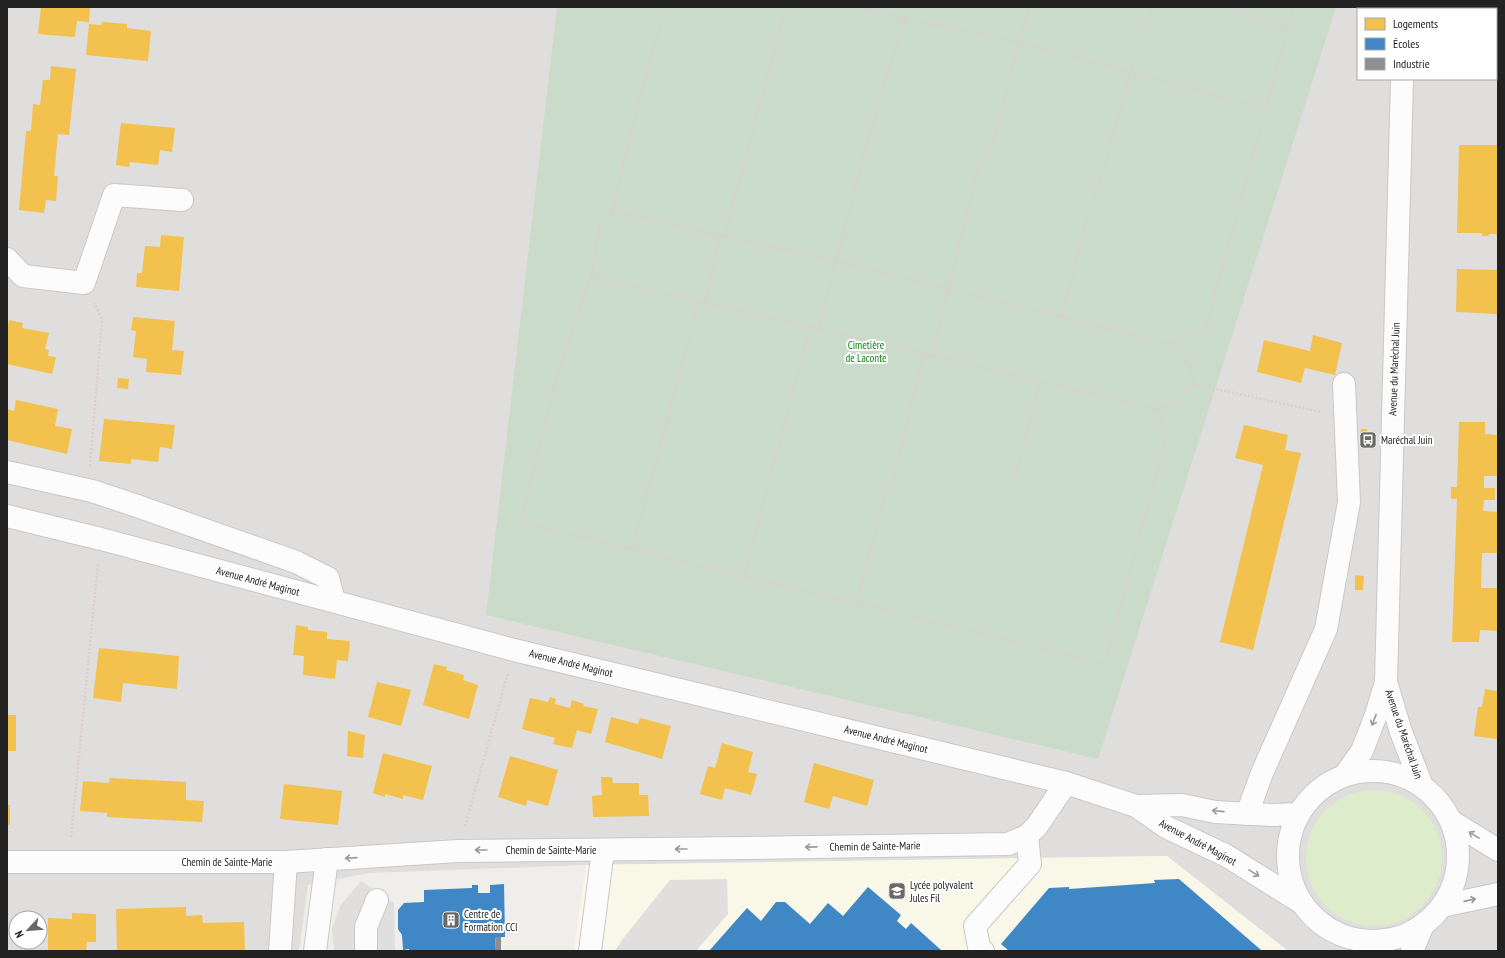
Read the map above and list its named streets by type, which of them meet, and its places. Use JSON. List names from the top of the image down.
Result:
{
  "streets": {
    "street": ["Avenue du Maréchal Juin", "Avenue André Maginot", "Chemin de Sainte-Marie"]
  },
  "crossings": [
    ["Avenue André Maginot", "Chemin de Sainte-Marie"]
  ],
  "one_way": ["Chemin de Sainte-Marie"],
  "parks": ["Cimetière de Laconte"],
  "places": {
    "bus stop": ["Maréchal Juin"],
    "school or university": ["Lycée polyvalent Jules Fil"],
    "building": ["Centre de Formation CCI"]
  },
  "legend": ["Logements", "Écoles", "Industrie"],
  "north": "bottom left"
}
